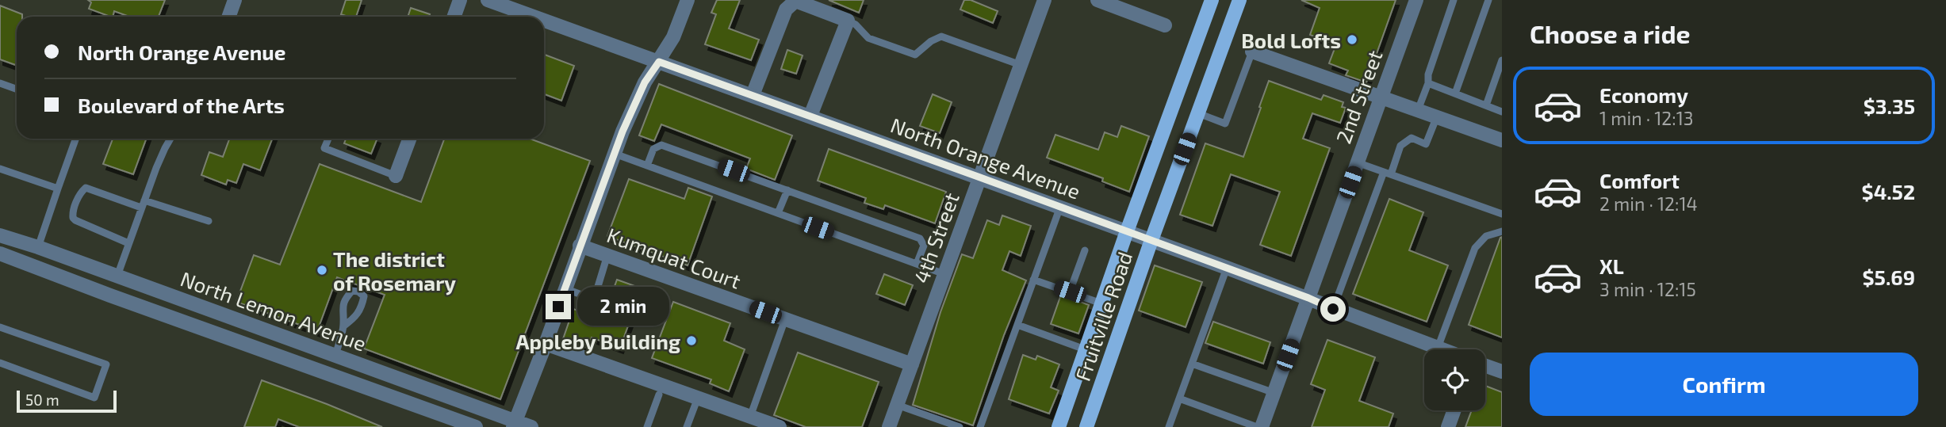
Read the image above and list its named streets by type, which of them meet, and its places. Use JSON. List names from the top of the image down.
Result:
{
  "streets": {
    "main road": ["Fruitville Road"],
    "street": [
      "2nd Street",
      "North Orange Avenue",
      "4th Street",
      "Kumquat Court",
      "North Lemon Avenue"
    ]
  },
  "crossings": [
    ["2nd Street", "North Orange Avenue"],
    ["North Orange Avenue", "4th Street"],
    ["North Orange Avenue", "Fruitville Road"],
    ["4th Street", "Kumquat Court"]
  ],
  "places": ["Bold Lofts", "The district of Rosemary", "Appleby Building"],
  "scale_bar": "50 m",
  "page": {
    "heading": "Choose a ride",
    "banner": ["North Orange Avenue", "Boulevard of the Arts"],
    "list": [
      {
        "name": "Economy",
        "note": "1 min · 12:13",
        "value": "$3.35"
      },
      {
        "name": "Comfort",
        "note": "2 min · 12:14",
        "value": "$4.52"
      },
      {
        "name": "XL",
        "note": "3 min · 12:15",
        "value": "$5.69"
      }
    ],
    "bubble": "2 min",
    "buttons": "Confirm",
    "scale": "50 m"
  }
}
